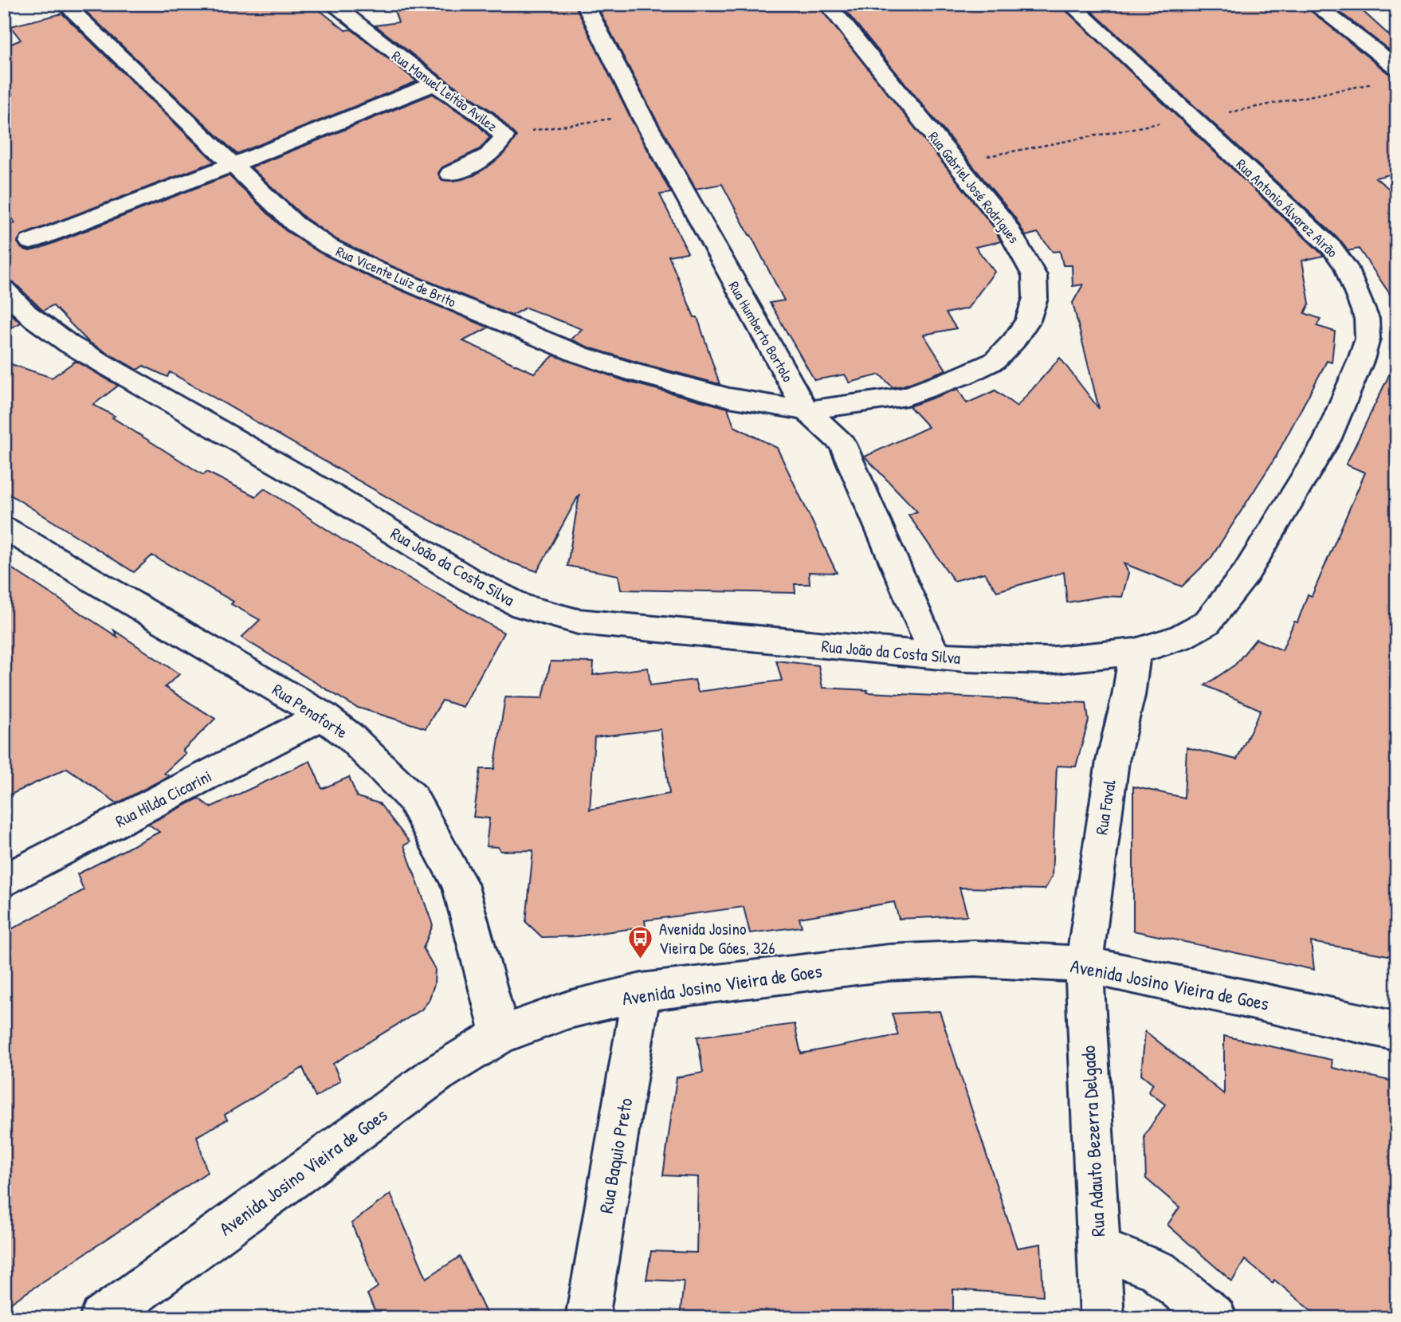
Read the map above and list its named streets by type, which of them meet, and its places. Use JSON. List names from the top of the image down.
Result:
{
  "streets": {
    "street": [
      "Rua Manuel Leitão Avilez",
      "Rua Gabriel José Rodrigues",
      "Rua Antonio Álvarez Airão",
      "Rua Vicente Luiz de Brito",
      "Rua Humberto Bortolo",
      "Rua João da Costa Silva",
      "Rua Penaforte",
      "Rua Hilda Cicarini",
      "Rua Faval",
      "Avenida Josino Vieira de Goes",
      "Rua Adauto Bezerra Delgado",
      "Rua Baquio Preto"
    ]
  },
  "crossings": [
    ["Rua Gabriel José Rodrigues", "Rua Vicente Luiz de Brito"],
    ["Rua Gabriel José Rodrigues", "Rua Humberto Bortolo"],
    ["Rua Antonio Álvarez Airão", "Rua João da Costa Silva"],
    ["Rua Antonio Álvarez Airão", "Rua Faval"],
    ["Rua Vicente Luiz de Brito", "Rua Humberto Bortolo"],
    ["Rua Humberto Bortolo", "Rua João da Costa Silva"],
    ["Rua João da Costa Silva", "Rua Faval"],
    ["Rua Penaforte", "Rua Hilda Cicarini"],
    ["Rua Penaforte", "Avenida Josino Vieira de Goes"],
    ["Rua Faval", "Avenida Josino Vieira de Goes"],
    ["Rua Faval", "Rua Adauto Bezerra Delgado"],
    ["Avenida Josino Vieira de Goes", "Rua Adauto Bezerra Delgado"],
    ["Avenida Josino Vieira de Goes", "Rua Baquio Preto"]
  ],
  "places": {
    "bus stop": ["Avenida Josino Vieira De Góes, 326"]
  }
}
